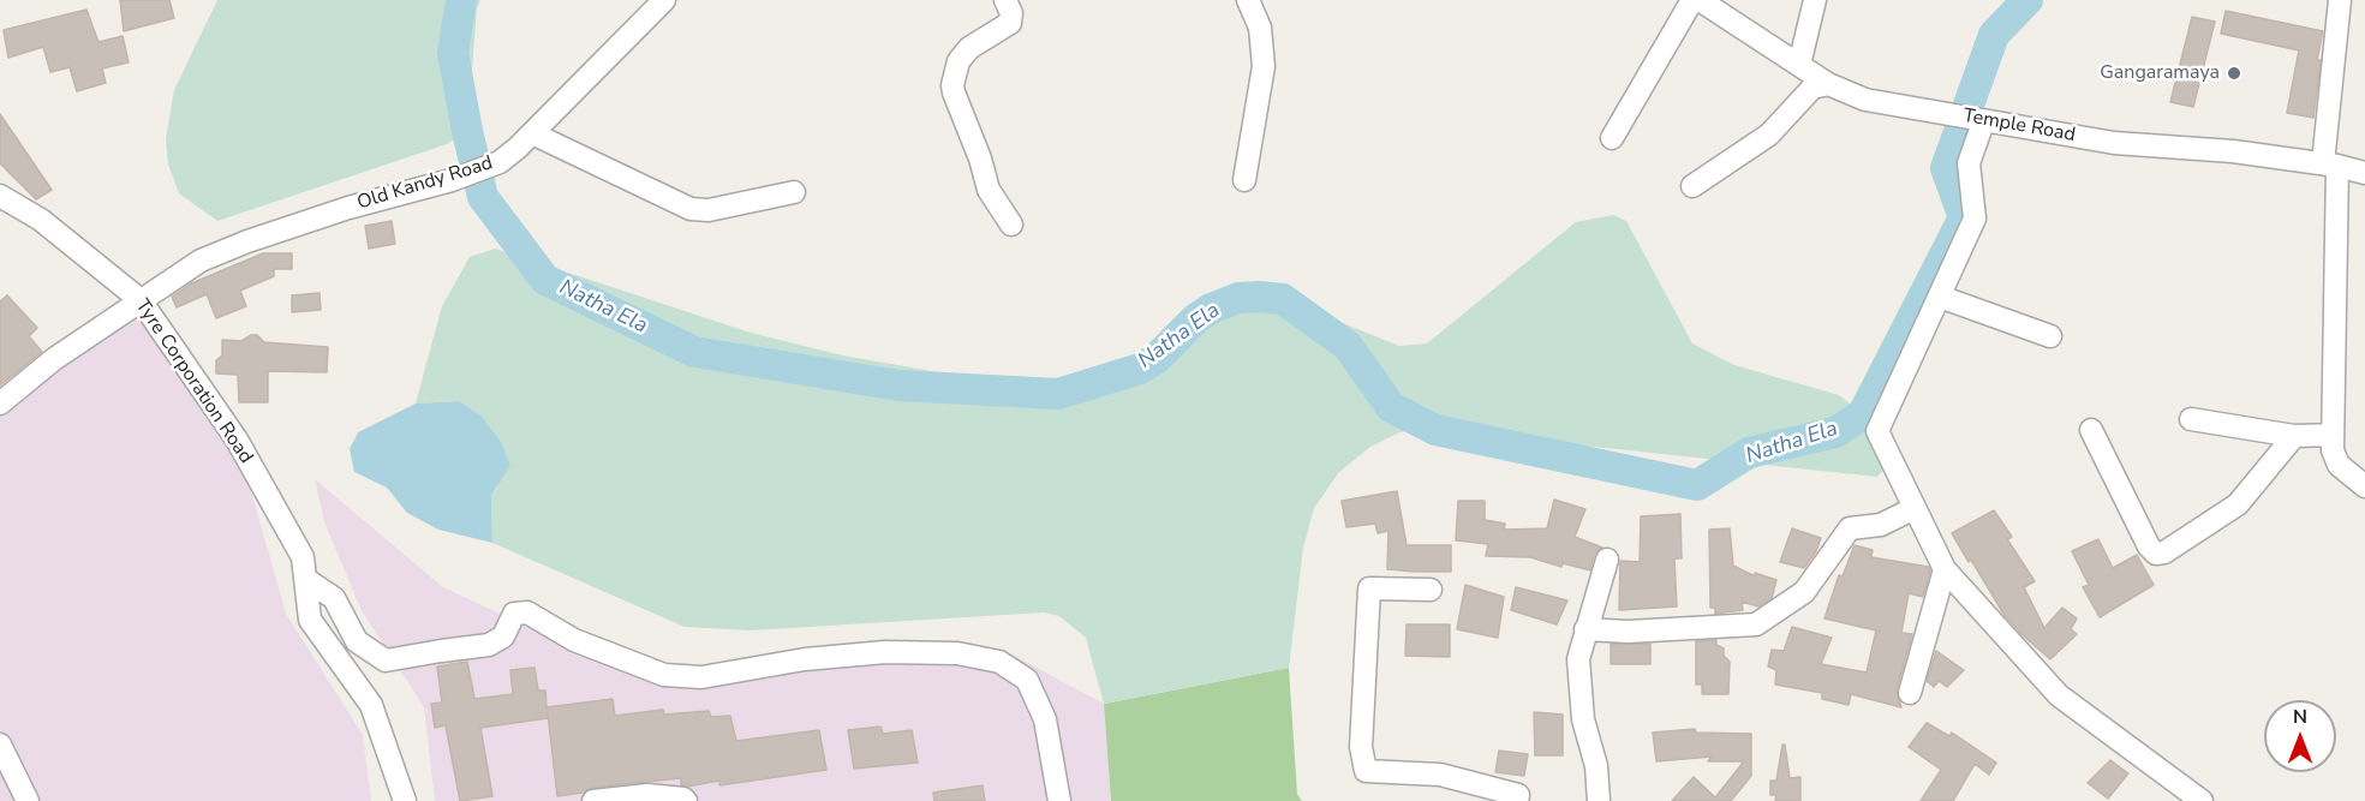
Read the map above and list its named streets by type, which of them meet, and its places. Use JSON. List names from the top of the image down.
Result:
{
  "streets": {
    "street": ["Temple Road", "Old Kandy Road", "Tyre Corporation Road"]
  },
  "crossings": [
    ["Old Kandy Road", "Tyre Corporation Road"]
  ],
  "water": ["Natha Ela"],
  "places": ["Gangaramaya"],
  "north": "top"
}
